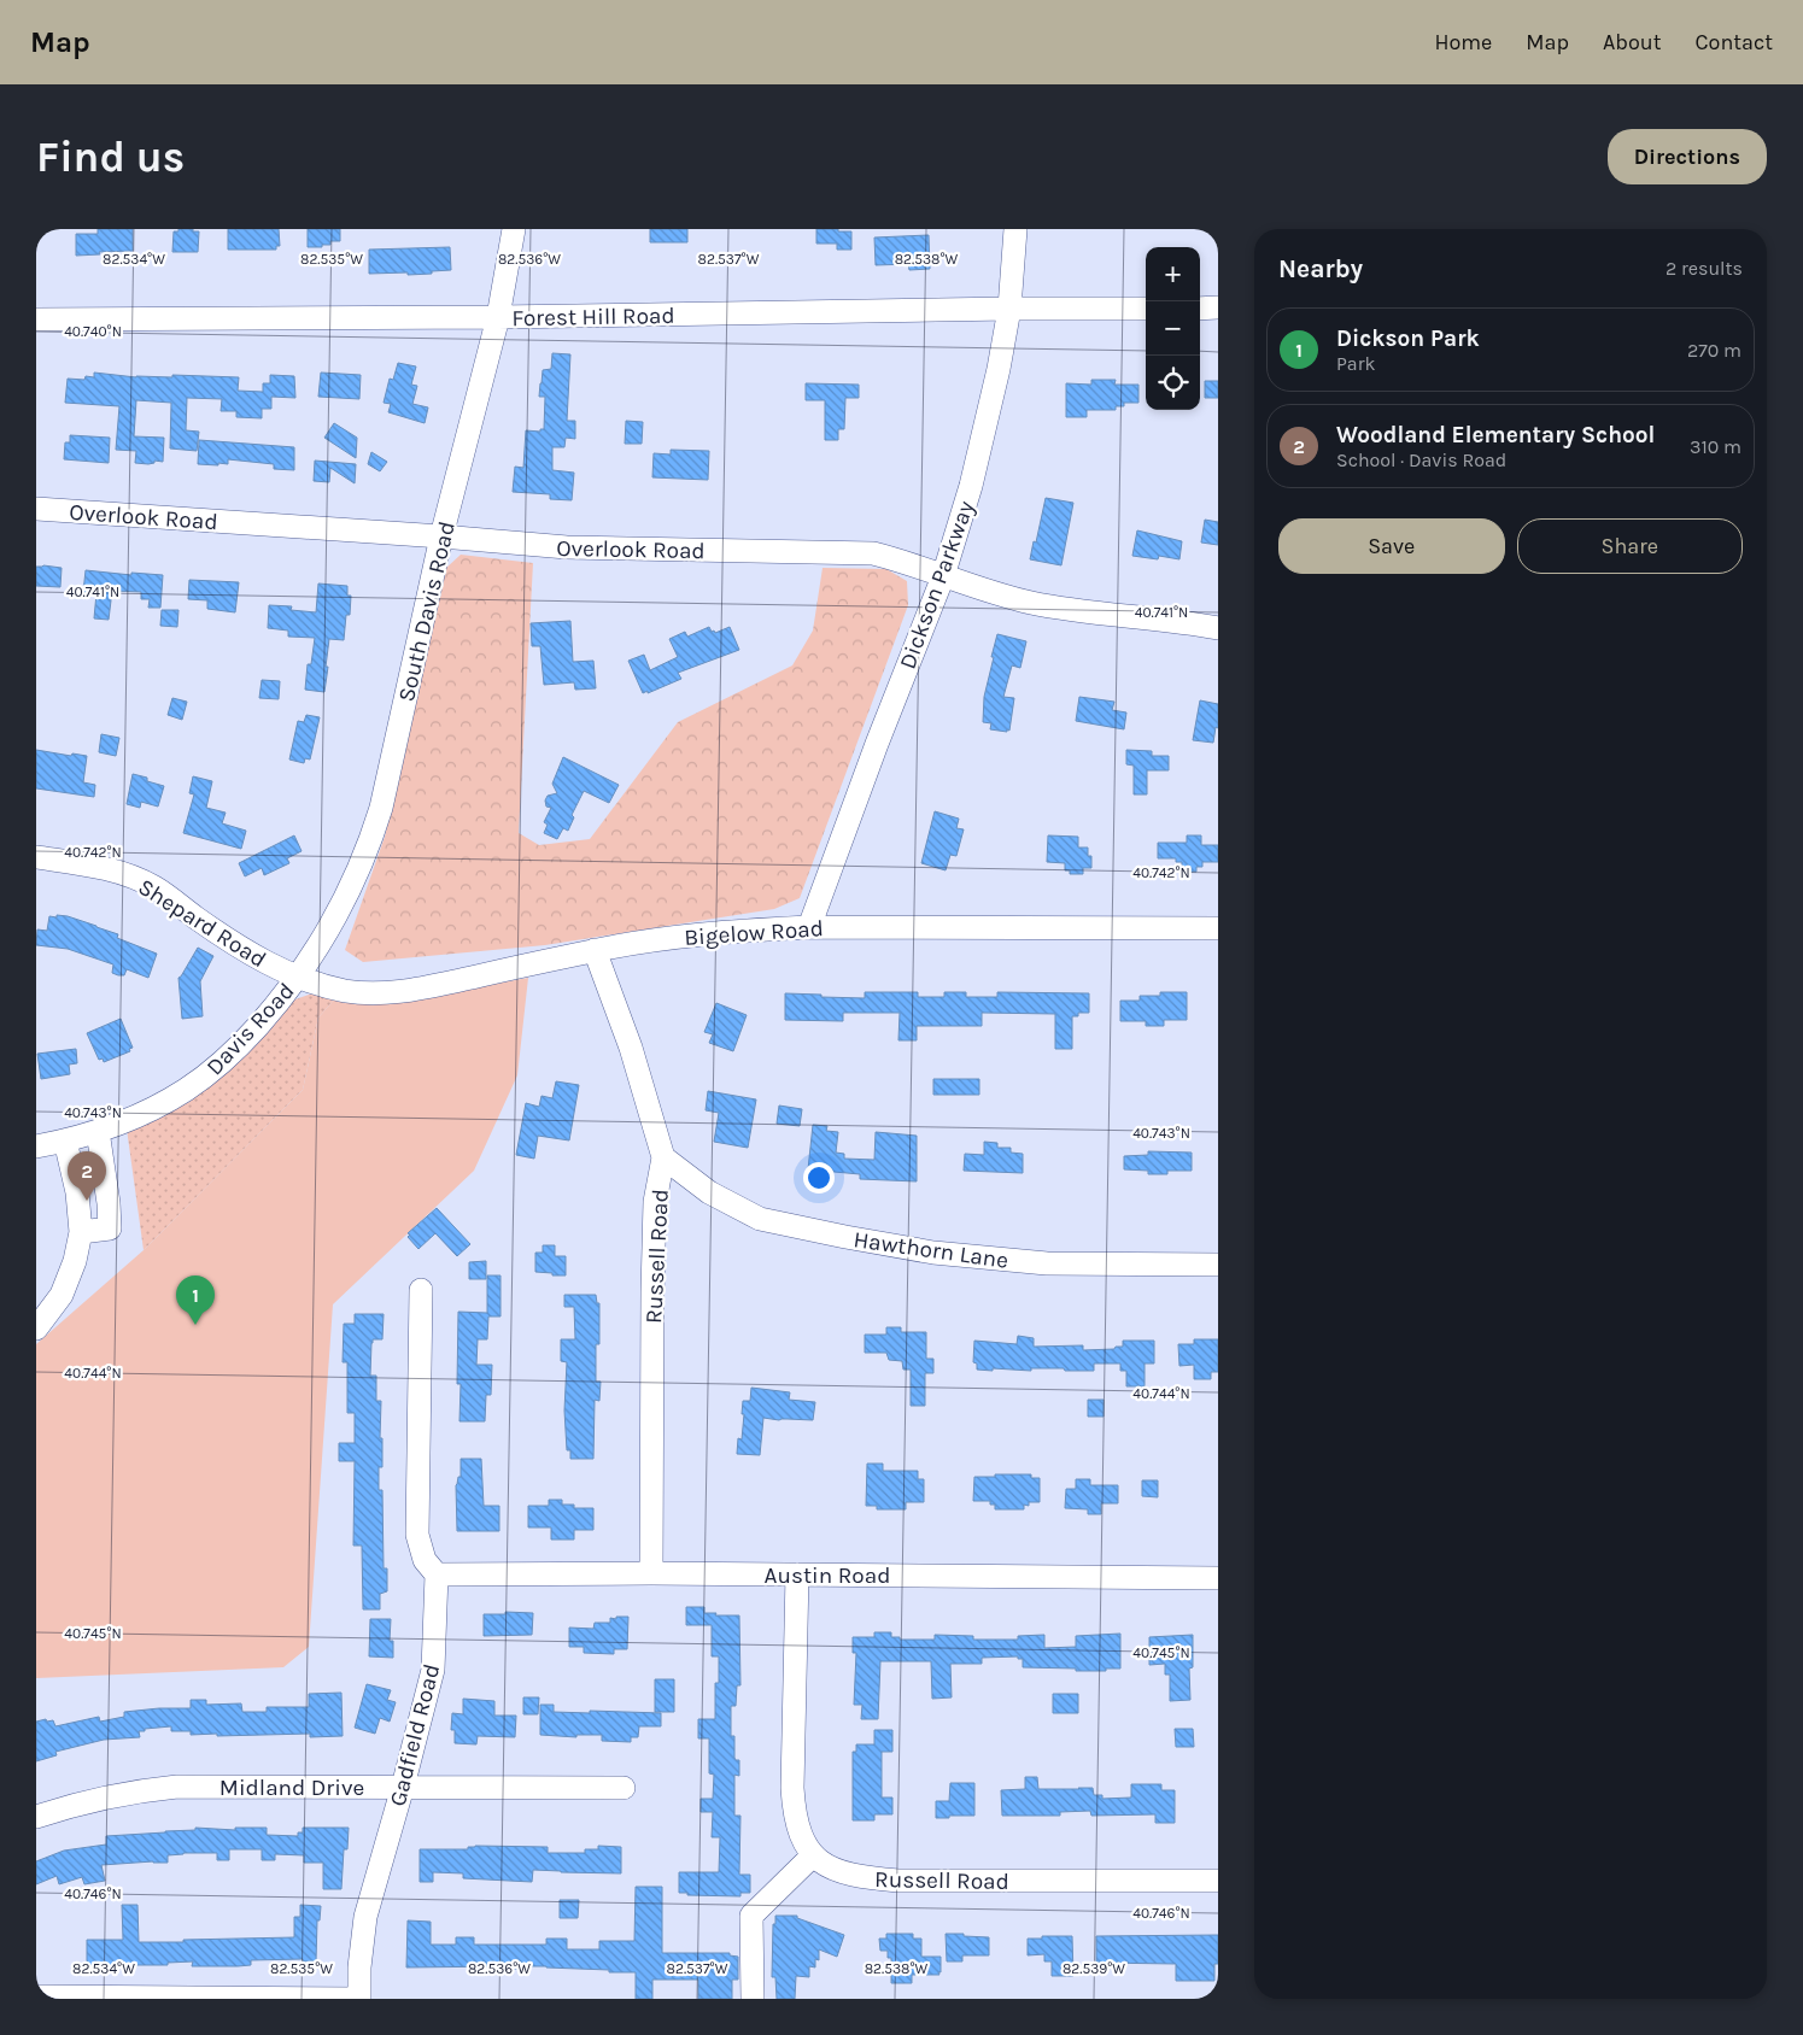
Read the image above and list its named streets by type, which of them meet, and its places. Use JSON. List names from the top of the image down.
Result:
{
  "streets": {
    "street": [
      "Forest Hill Road",
      "Overlook Road",
      "Dickson Parkway",
      "South Davis Road",
      "Shepard Road",
      "Bigelow Road",
      "Davis Road",
      "Hawthorn Lane",
      "Russell Road",
      "Austin Road",
      "Gadfield Road",
      "Midland Drive"
    ]
  },
  "crossings": [
    ["Forest Hill Road", "Dickson Parkway"],
    ["Forest Hill Road", "South Davis Road"],
    ["Overlook Road", "Dickson Parkway"],
    ["Overlook Road", "South Davis Road"],
    ["Dickson Parkway", "Bigelow Road"],
    ["South Davis Road", "Shepard Road"],
    ["South Davis Road", "Bigelow Road"],
    ["South Davis Road", "Davis Road"],
    ["Shepard Road", "Bigelow Road"],
    ["Shepard Road", "Davis Road"],
    ["Bigelow Road", "Davis Road"],
    ["Bigelow Road", "Russell Road"],
    ["Hawthorn Lane", "Russell Road"],
    ["Russell Road", "Austin Road"],
    ["Austin Road", "Gadfield Road"],
    ["Gadfield Road", "Midland Drive"]
  ],
  "page": {
    "header": "Map",
    "nav": [
      "Home",
      "Map",
      "About",
      "Contact"
    ],
    "buttons": [
      "Directions",
      ["Save", "Share"]
    ],
    "title": "Find us",
    "heading": ["Nearby", "2 results"],
    "map_buttons": ["+", "−"],
    "list": [
      {
        "mark": "1",
        "name": "Dickson Park",
        "note": "Park",
        "value": "270 m"
      },
      {
        "mark": "2",
        "name": "Woodland Elementary School",
        "note": "School · Davis Road",
        "value": "310 m"
      }
    ],
    "pins": ["2", "1"]
  },
  "coordinates": [
    "82.534°W",
    "82.535°W",
    "82.536°W",
    "82.537°W",
    "82.538°W",
    "40.740°N",
    "40.741°N",
    "40.742°N",
    "40.743°N",
    "40.744°N",
    "40.745°N",
    "40.746°N",
    "82.539°W"
  ]
}
